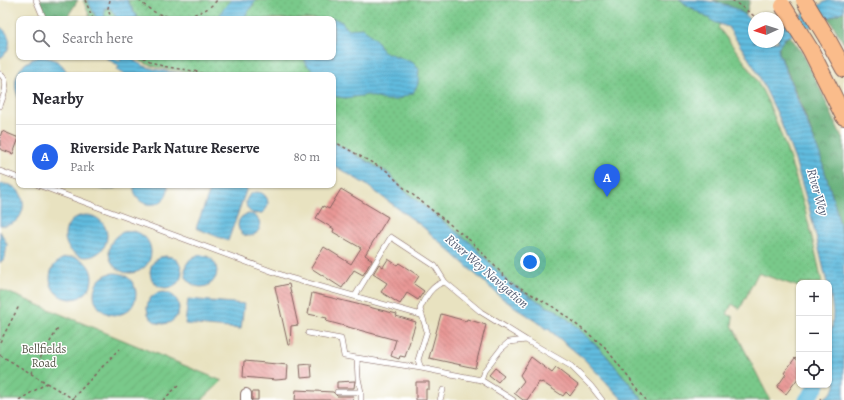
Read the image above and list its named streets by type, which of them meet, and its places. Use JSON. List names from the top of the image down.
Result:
{
  "water": ["River Wey", "River Wey Navigation"],
  "parks": ["Bellfields Road"],
  "north": "left",
  "page": {
    "search": "Search here",
    "heading": "Nearby",
    "list": [
      {
        "mark": "A",
        "name": "Riverside Park Nature Reserve",
        "note": "Park",
        "value": "80 m"
      }
    ],
    "pins": "A",
    "map_buttons": ["+", "−"]
  }
}
